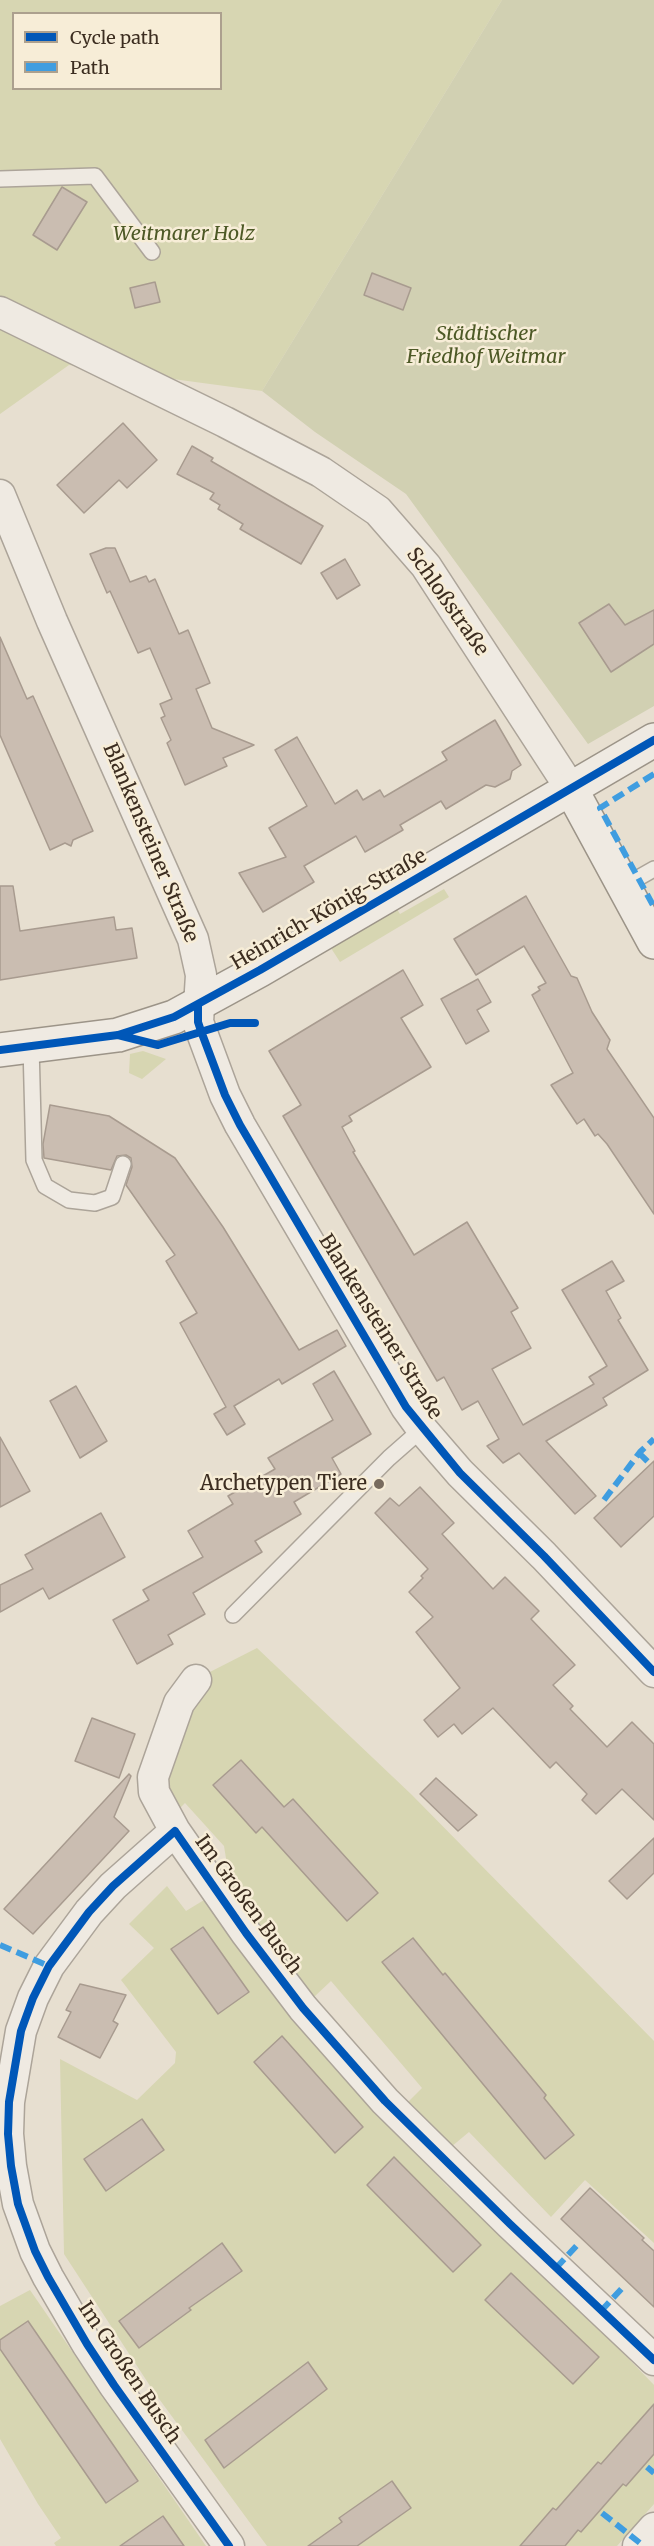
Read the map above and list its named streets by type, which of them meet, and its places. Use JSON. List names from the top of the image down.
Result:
{
  "streets": {
    "main road": ["Schloßstraße", "Heinrich-König-Straße"],
    "street": ["Blankensteiner Straße", "Im Großen Busch"]
  },
  "crossings": [
    ["Schloßstraße", "Heinrich-König-Straße"],
    ["Blankensteiner Straße", "Heinrich-König-Straße"]
  ],
  "parks": ["Weitmarer Holz", "Städtischer Friedhof Weitmar"],
  "places": ["Archetypen Tiere"],
  "legend": ["Cycle path", "Path"]
}
